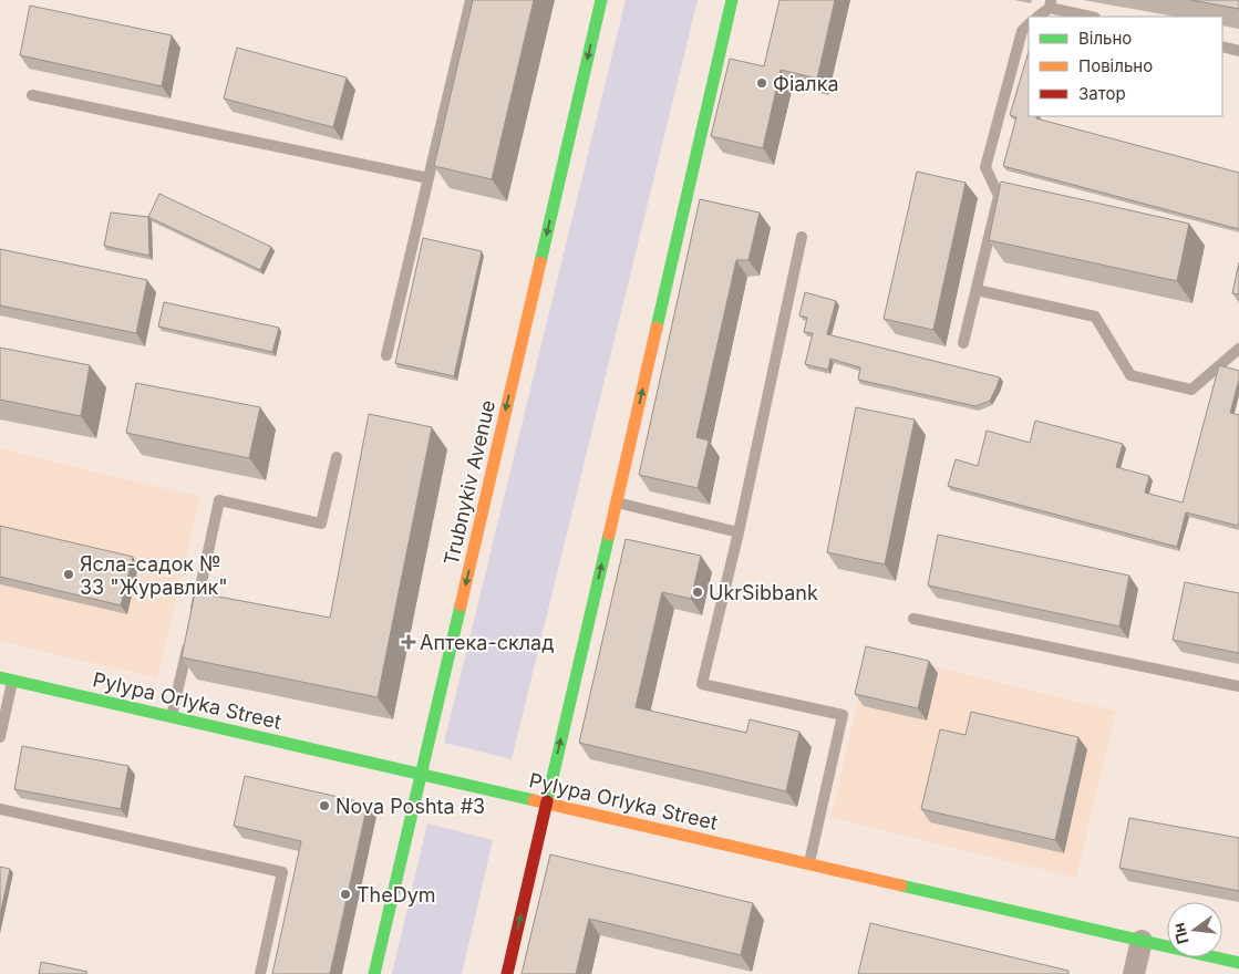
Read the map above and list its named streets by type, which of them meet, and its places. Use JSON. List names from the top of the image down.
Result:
{
  "streets": {
    "main road": ["Trubnykiv Avenue", "Pylypa Orlyka Street"]
  },
  "crossings": [
    ["Trubnykiv Avenue", "Pylypa Orlyka Street"]
  ],
  "one_way": ["Trubnykiv Avenue"],
  "places": {
    "other": [
      "Фіалка",
      "Ясла-садок № 33 \"Журавлик\"",
      "UkrSibbank",
      "Nova Poshta #3",
      "TheDym"
    ],
    "health": ["Аптека-склад"]
  },
  "legend": ["Вільно", "Повільно", "Затор"],
  "north": "left"
}
